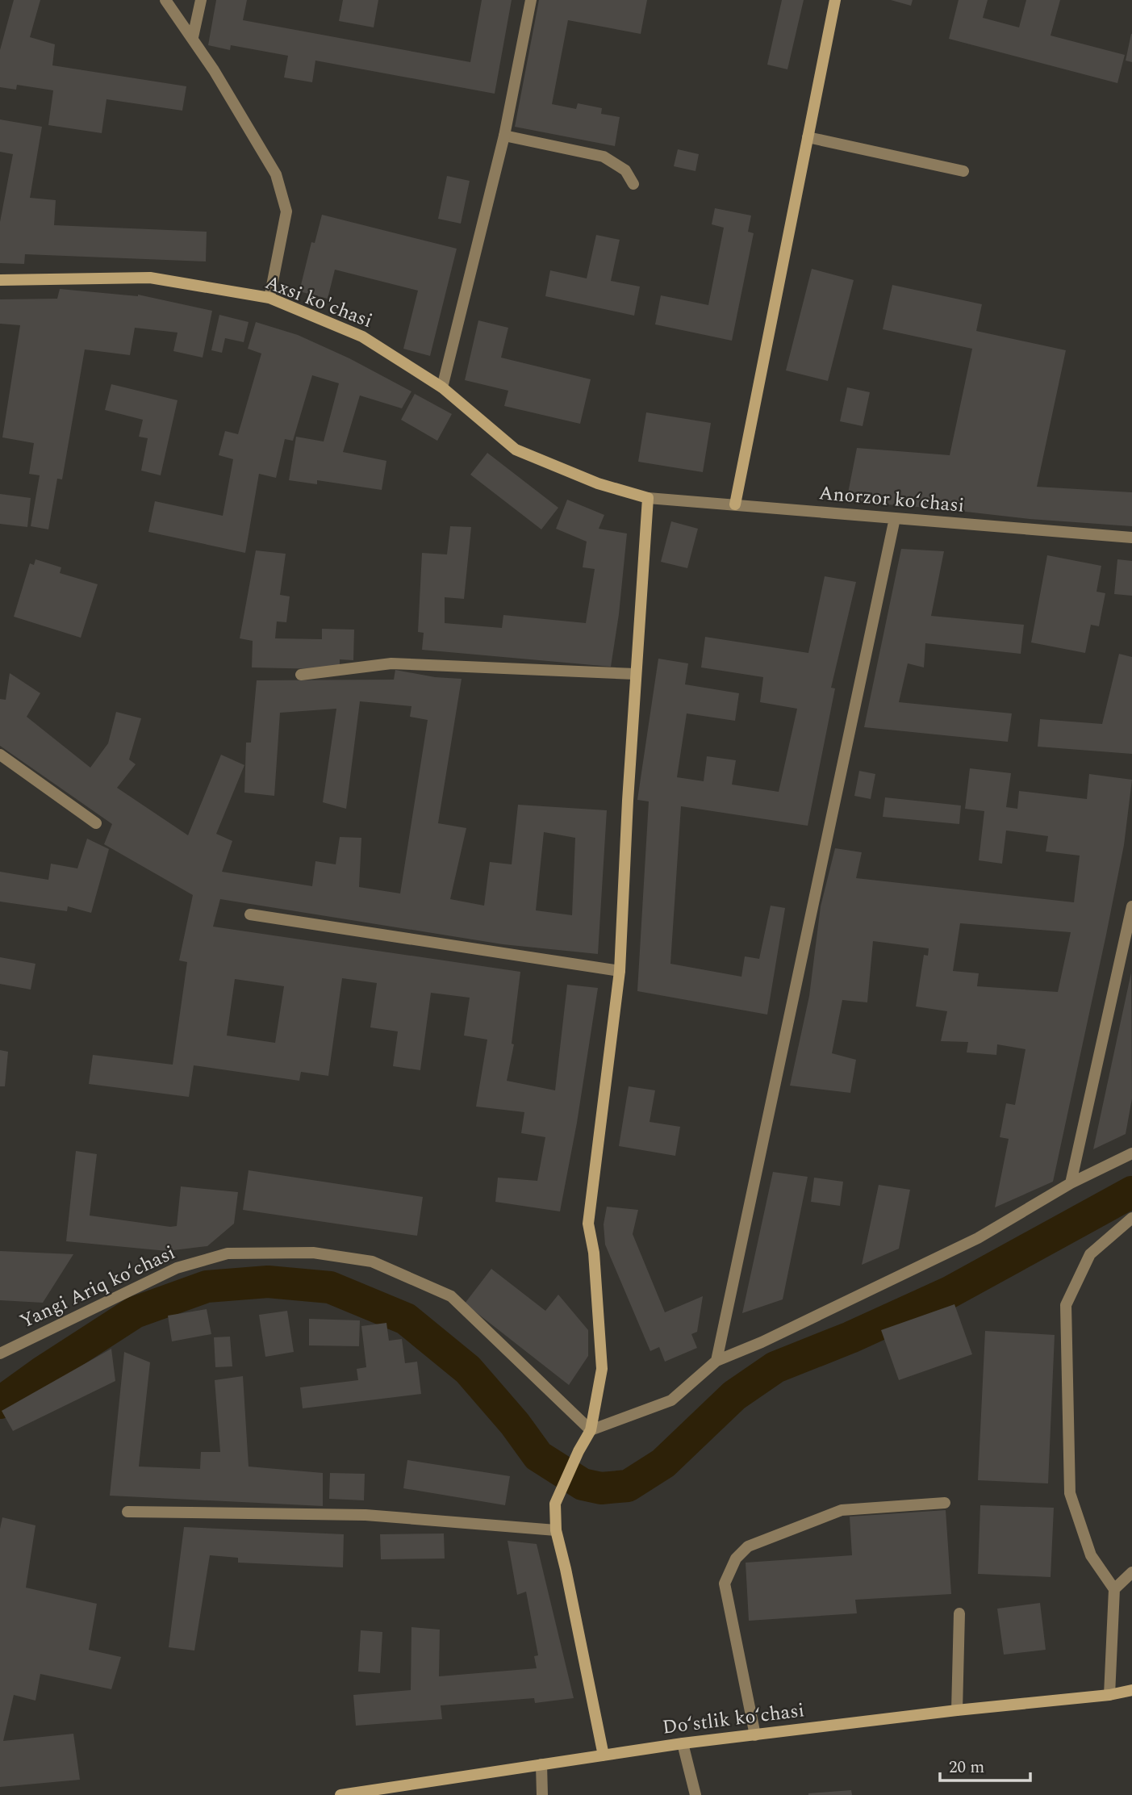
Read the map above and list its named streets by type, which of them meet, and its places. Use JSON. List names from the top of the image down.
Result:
{
  "streets": {
    "street": [
      "Axsi ko'chasi",
      "Anorzor koʻchasi",
      "Yangi Ariq koʻchasi",
      "Doʻstlik koʻchasi"
    ]
  },
  "crossings": [
    ["Axsi ko'chasi", "Anorzor koʻchasi"]
  ],
  "scale_bar": "20 m"
}
